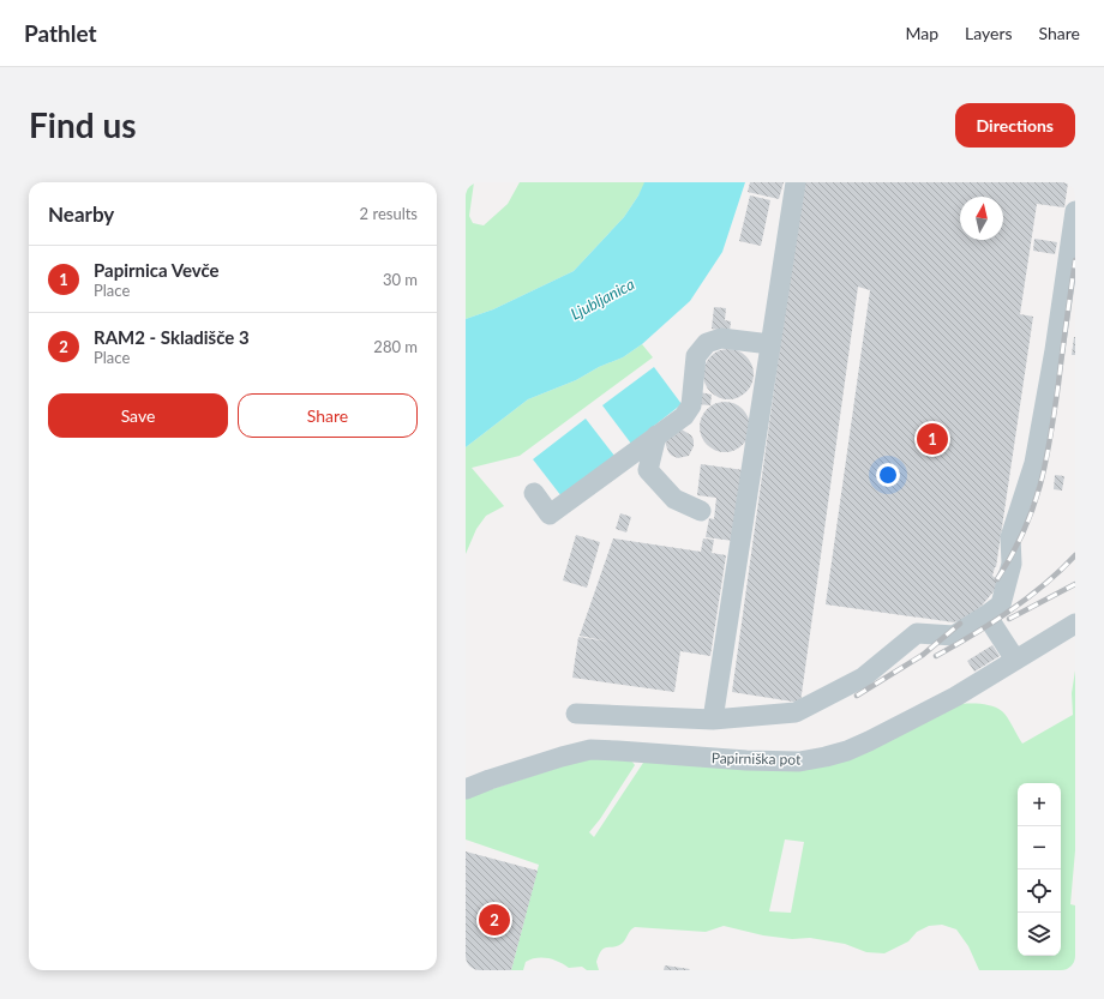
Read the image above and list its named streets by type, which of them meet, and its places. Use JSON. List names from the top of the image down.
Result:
{
  "streets": {
    "street": ["Papirniška pot"]
  },
  "water": ["Ljubljanica"],
  "north": "top",
  "page": {
    "header": "Pathlet",
    "nav": ["Map", "Layers", "Share"],
    "buttons": [
      "Directions",
      ["Save", "Share"]
    ],
    "title": "Find us",
    "heading": ["Nearby", "2 results"],
    "list": [
      {
        "mark": "1",
        "name": "Papirnica Vevče",
        "note": "Place",
        "value": "30 m"
      },
      {
        "mark": "2",
        "name": "RAM2 - Skladišče 3",
        "note": "Place",
        "value": "280 m"
      }
    ],
    "pins": ["1", "2"],
    "map_buttons": ["+", "−"]
  }
}
